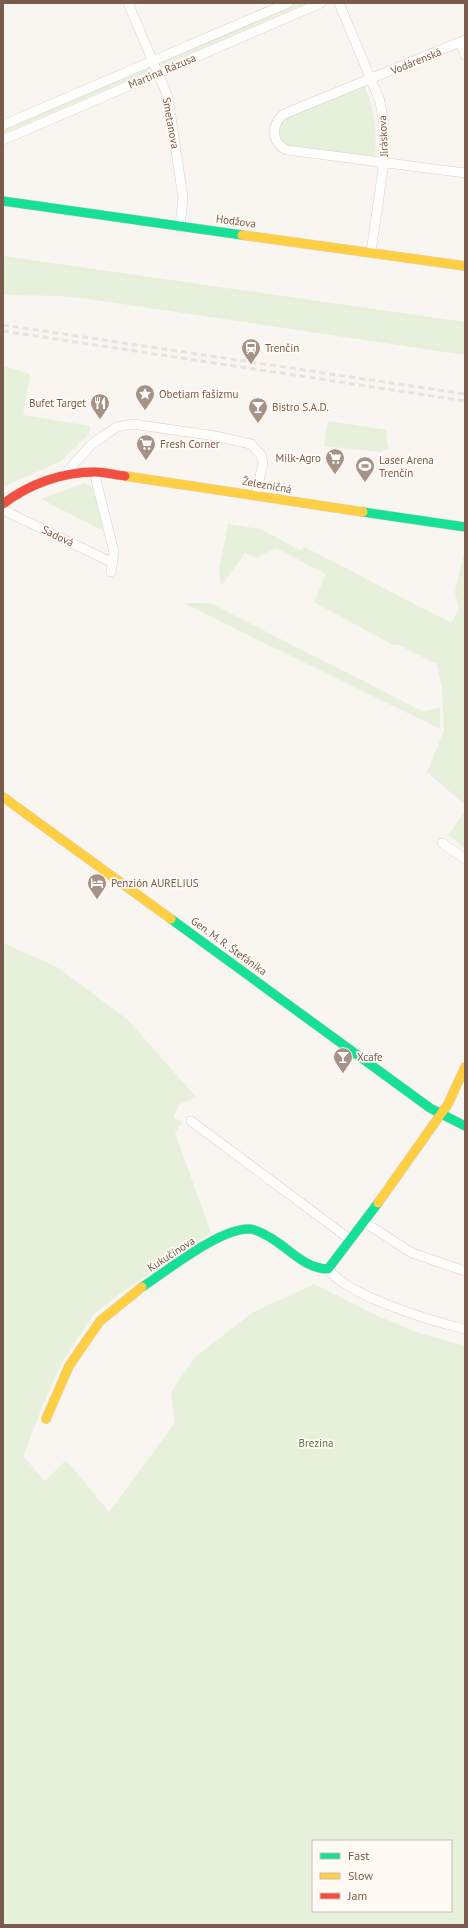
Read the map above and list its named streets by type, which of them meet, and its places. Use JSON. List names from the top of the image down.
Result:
{
  "streets": {
    "street": [
      "Vodárenská",
      "Martina Rázusa",
      "Smetanova",
      "Jiráskova",
      "Hodžova",
      "Železničná",
      "Sadová",
      "Gen. M. R. Štefánika",
      "Kukučínova"
    ]
  },
  "crossings": [
    ["Vodárenská", "Jiráskova"],
    ["Martina Rázusa", "Smetanova"],
    ["Smetanova", "Hodžova"],
    ["Jiráskova", "Hodžova"],
    ["Železničná", "Sadová"]
  ],
  "parks": ["Brezina"],
  "places": {
    "station": ["Trenčín"],
    "place": ["Obetiam fašizmu"],
    "restaurant": ["Bufet Target"],
    "bar": ["Bistro S.A.D.", "Xcafe"],
    "supermarket": ["Fresh Corner", "Milk-Agro"],
    "sports": ["Laser Arena Trenčín"],
    "hotel": ["Penzión AURELIUS"]
  },
  "legend": ["Fast", "Slow", "Jam"]
}
